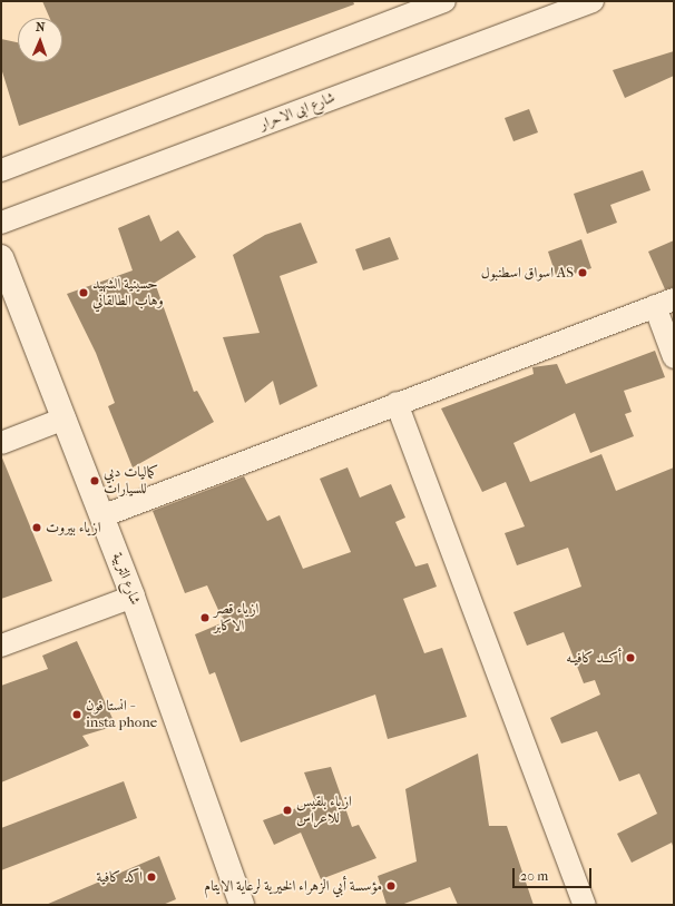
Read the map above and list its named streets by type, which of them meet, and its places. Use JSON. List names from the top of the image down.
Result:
{
  "streets": {
    "street": ["شارع ابی الاحرار", "شارع التربية"]
  },
  "places": [
    "اسواق اسطنبول AS",
    "حسينية الشهيد وهاب الطالقاني",
    "كماليات دبي للسيارات",
    "ازياء بيروت",
    "ازياء قصر الاكابر",
    "أكــد كافيـه",
    "انستا فون - insta phone",
    "ازياء بلقيس للاعراس",
    "اكد كافية",
    "مؤسسة أبي الزهراء الخيرية لرعاية الايتام"
  ],
  "scale_bar": "20 m",
  "north": "top"
}
